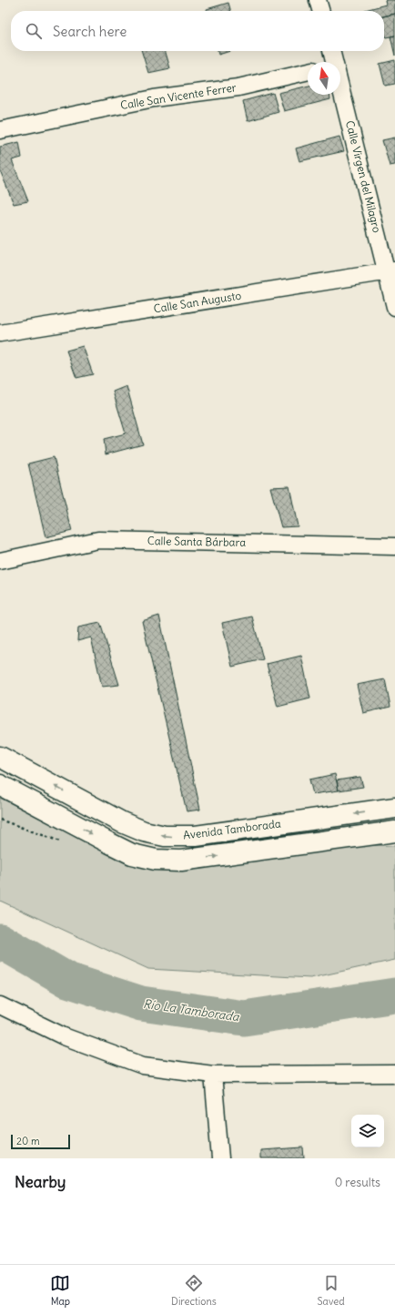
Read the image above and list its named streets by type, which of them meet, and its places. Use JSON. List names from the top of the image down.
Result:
{
  "streets": {
    "main road": ["Avenida Tamborada"],
    "street": [
      "Calle San Vicente Ferrer",
      "Calle Virgen del Milagro",
      "Calle San Augusto",
      "Calle Santa Bárbara"
    ]
  },
  "crossings": [
    ["Calle Virgen del Milagro", "Calle San Augusto"]
  ],
  "water": ["Río La Tamborada"],
  "scale_bar": "20 m",
  "north": "top",
  "page": {
    "search": "Search here",
    "scale": "20 m",
    "heading": ["Nearby", "0 results"],
    "nav": ["Map", "Directions", "Saved"]
  }
}
